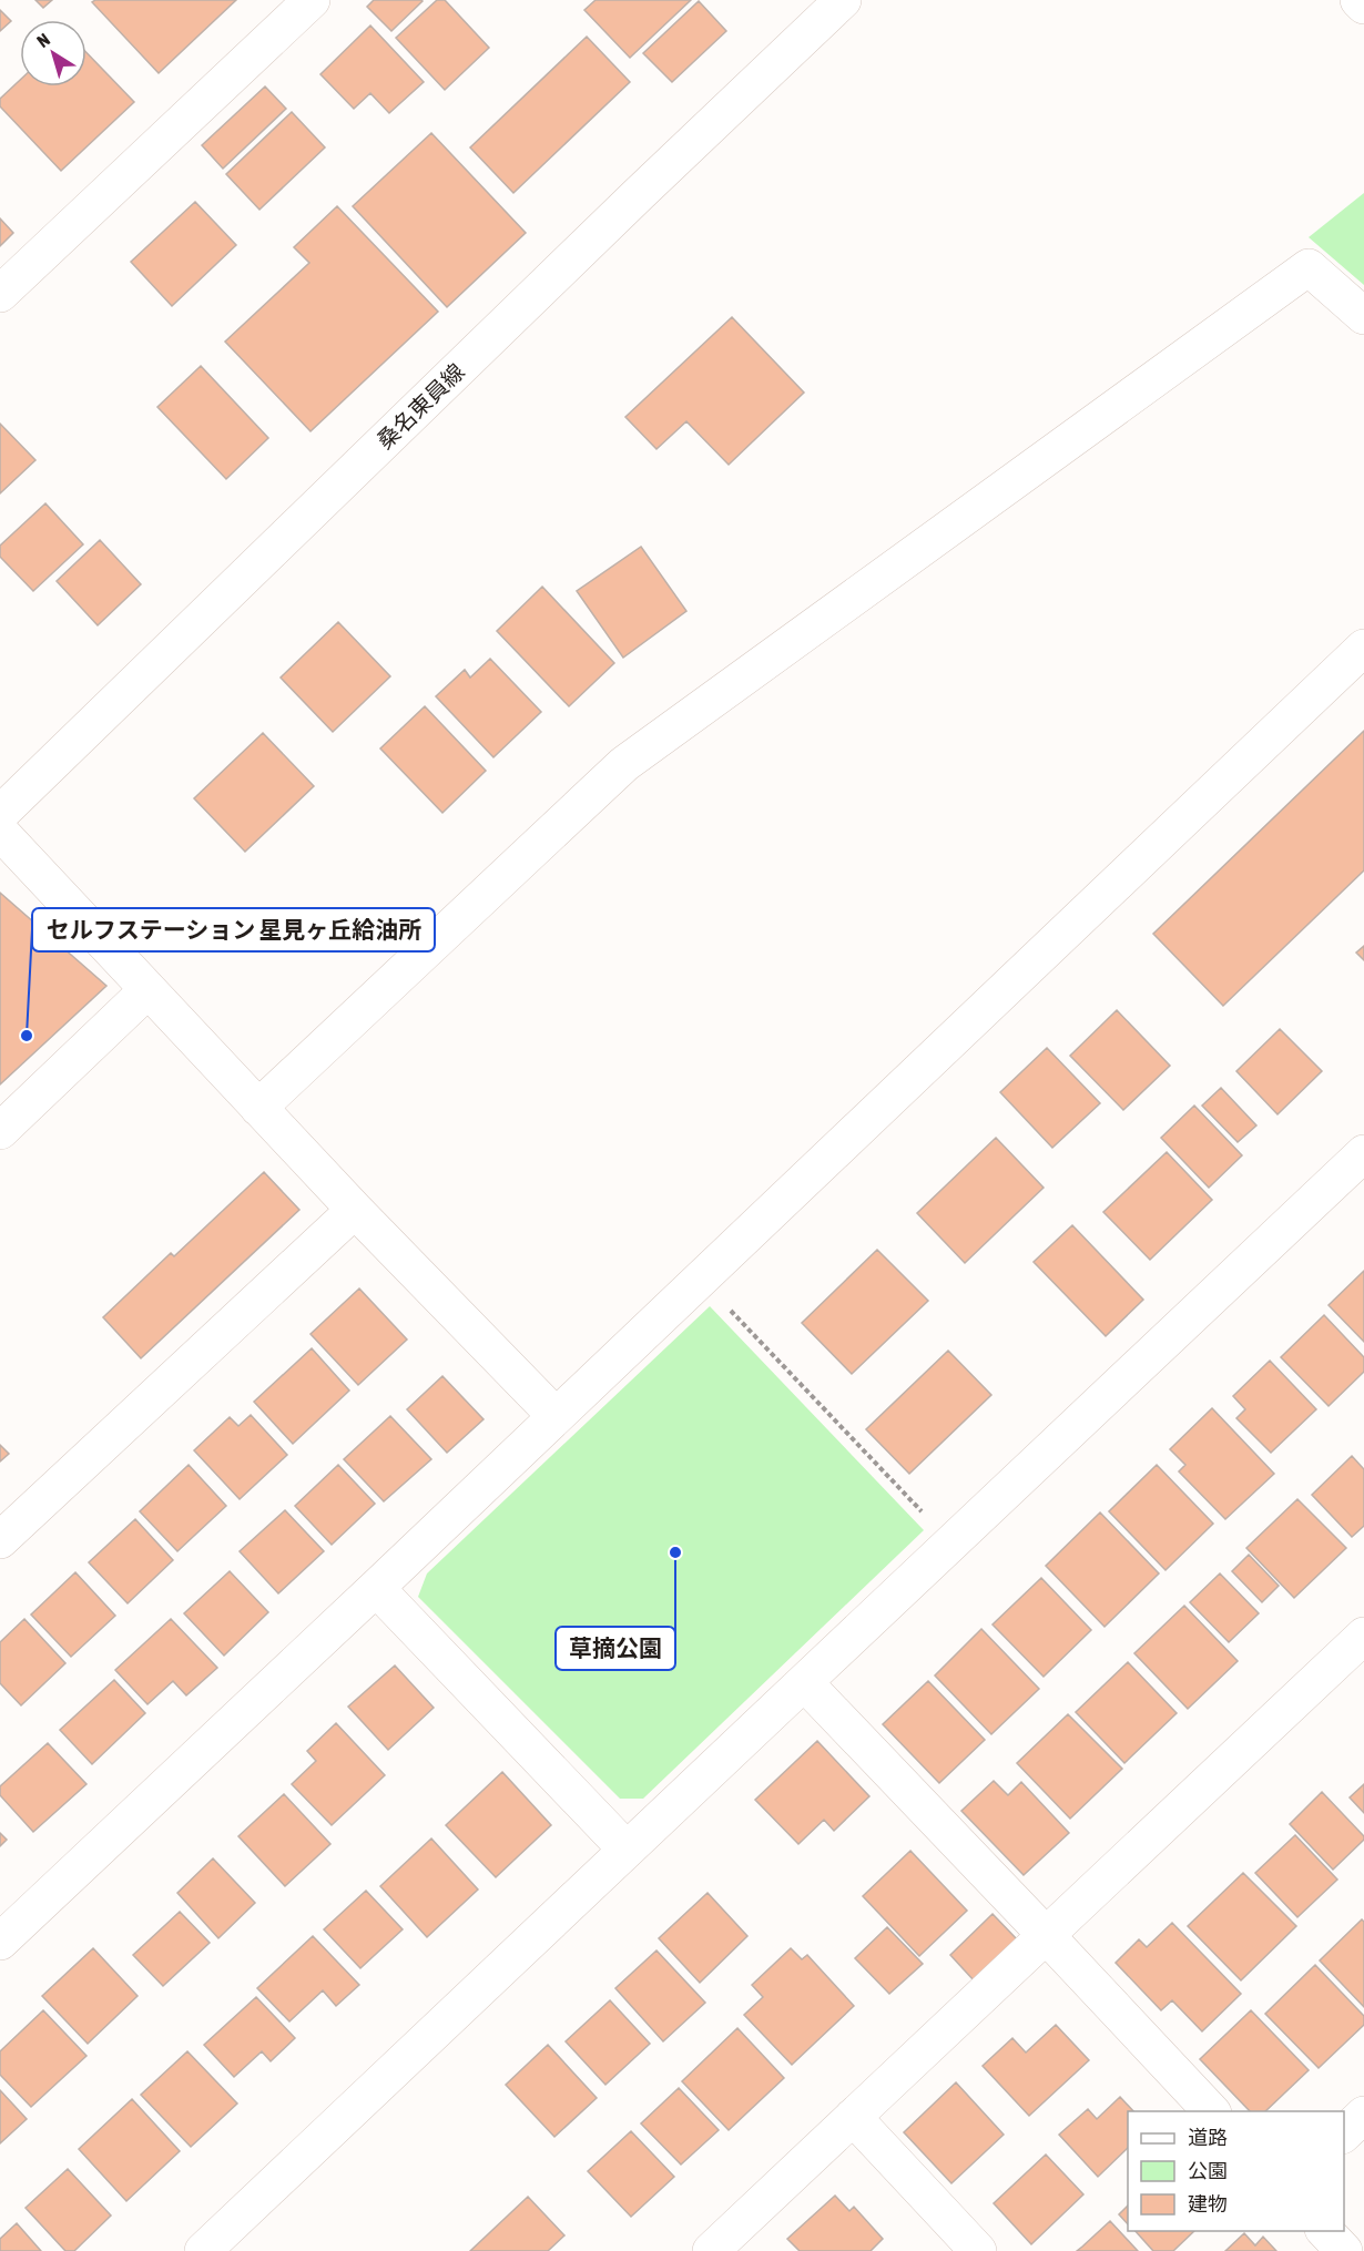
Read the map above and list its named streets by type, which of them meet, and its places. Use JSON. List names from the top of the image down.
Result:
{
  "streets": {
    "street": ["桑名東員線"]
  },
  "places": ["セルフステーション 星見ヶ丘給油所", "草摘公園"],
  "legend": ["道路", "公園", "建物"],
  "north": "top left"
}
